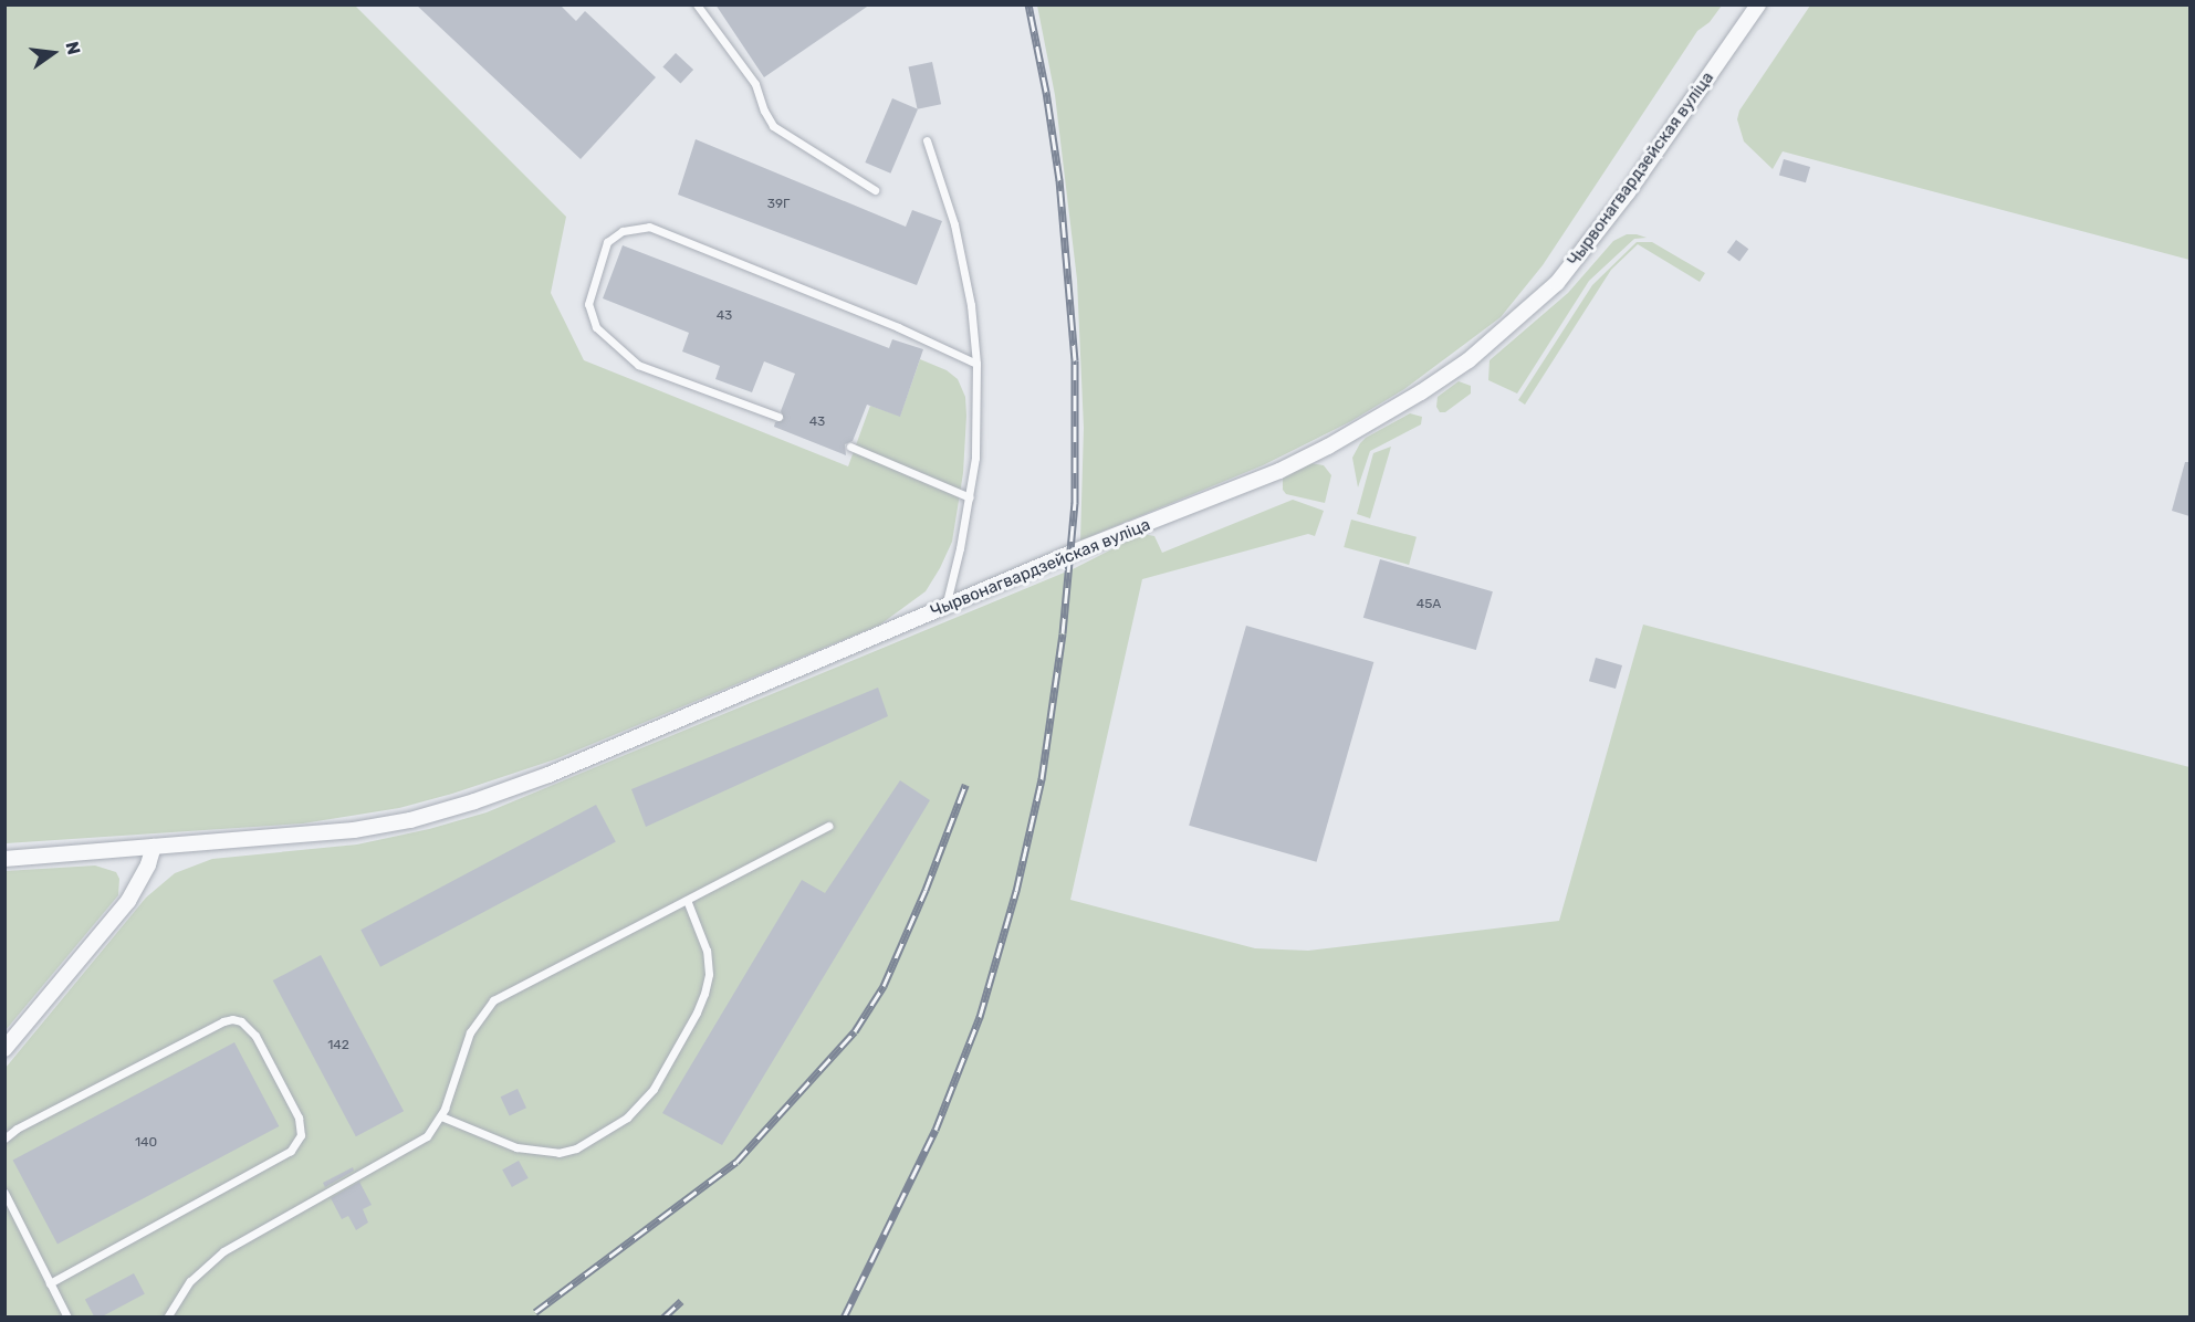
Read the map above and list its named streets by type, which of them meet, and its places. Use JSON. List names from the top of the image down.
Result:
{
  "streets": {
    "street": ["Чырвонагвардзейская вуліца"]
  },
  "house_numbers": [
    "39Г",
    "43",
    "43",
    "45А",
    "142",
    "140"
  ],
  "north": "right"
}
